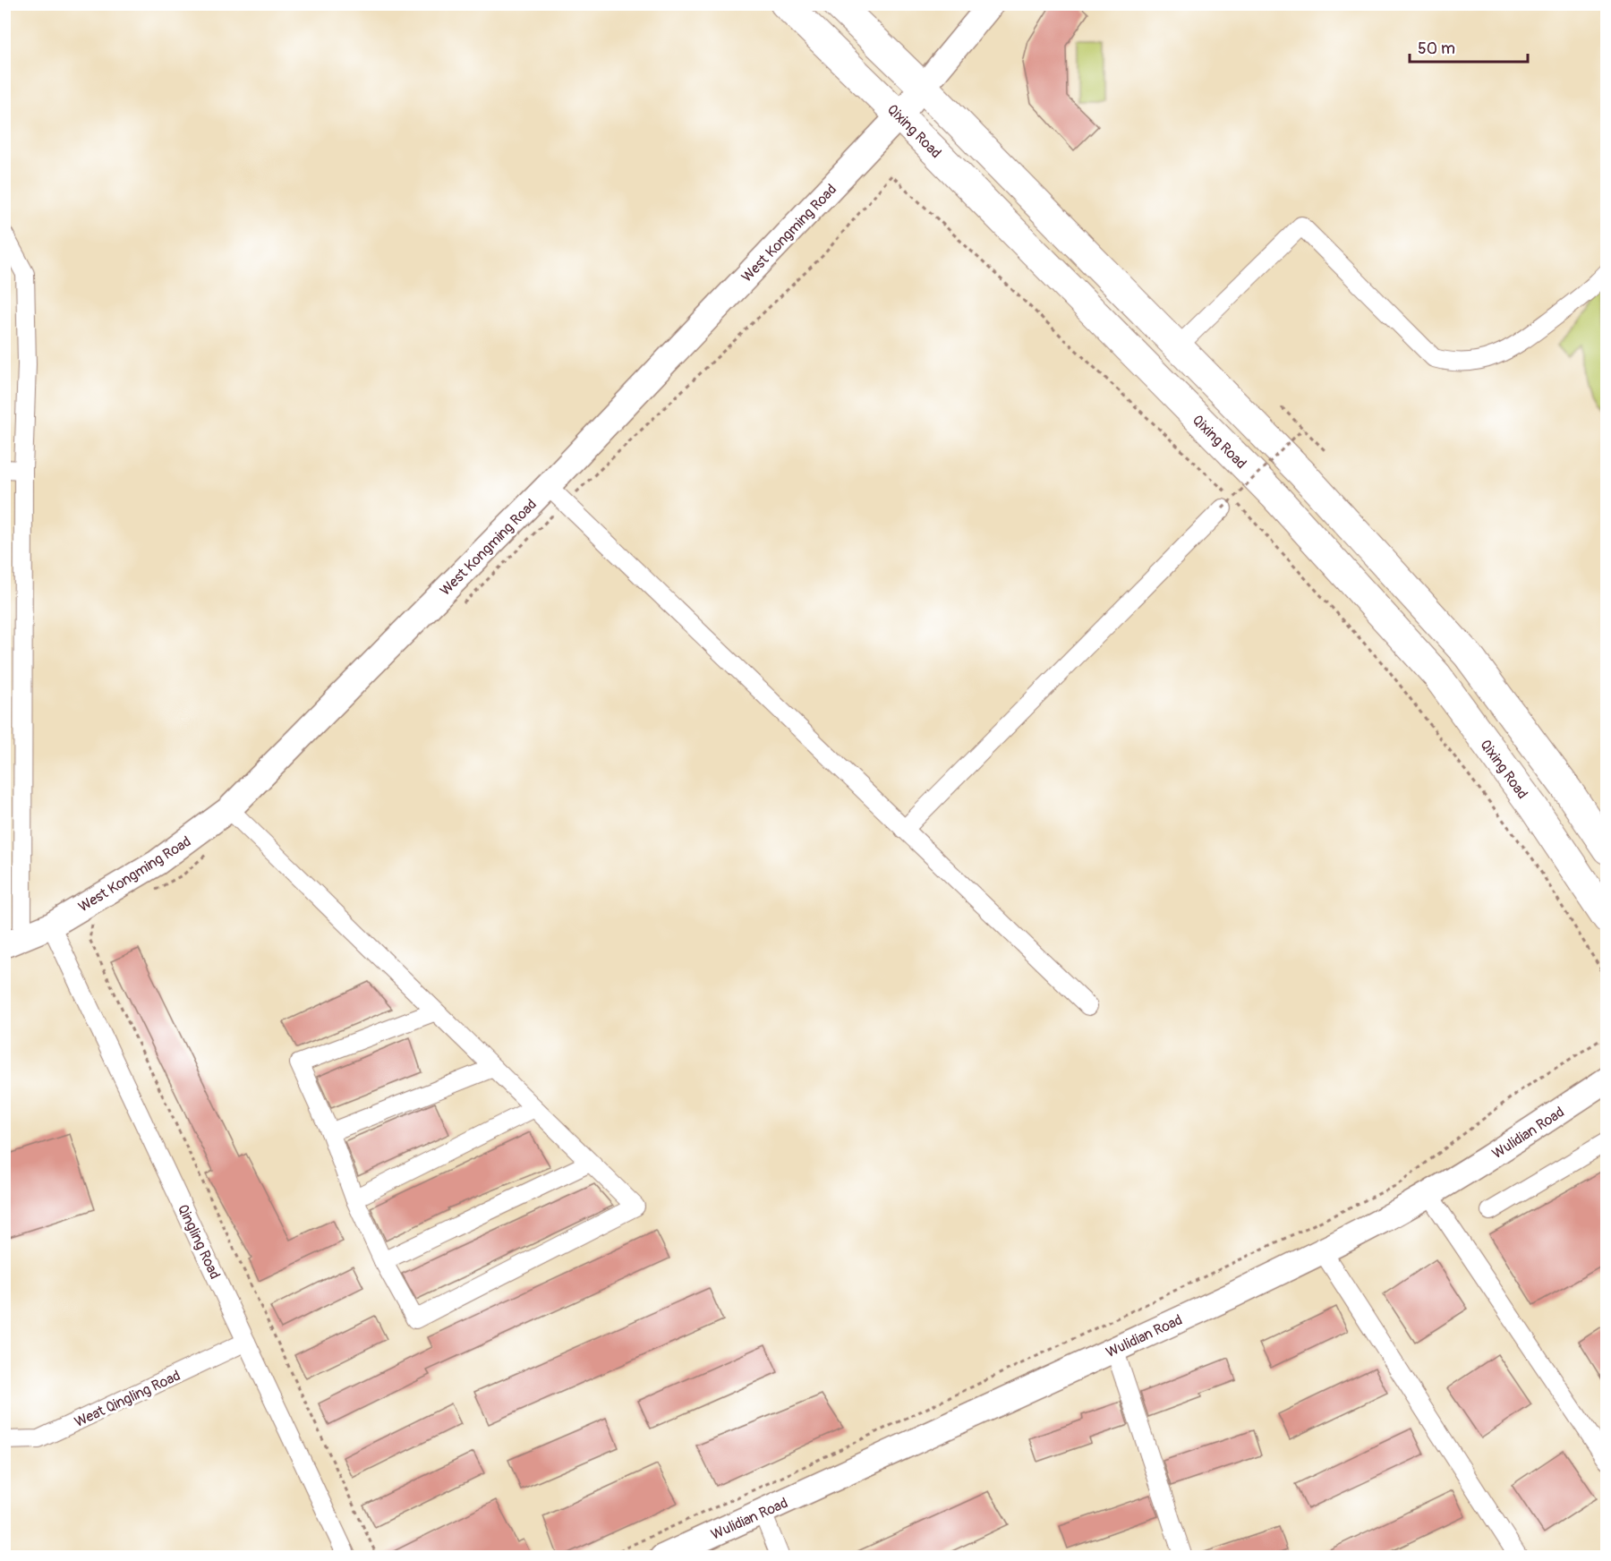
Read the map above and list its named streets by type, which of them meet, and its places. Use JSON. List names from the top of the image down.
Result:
{
  "streets": {
    "highway": ["Qixing Road"],
    "main road": ["West Kongming Road", "Wulidian Road"],
    "street": ["Qingling Road", "Weat Qingling Road"]
  },
  "crossings": [
    ["Qixing Road", "West Kongming Road"],
    ["West Kongming Road", "Qingling Road"],
    ["Qingling Road", "Weat Qingling Road"]
  ],
  "scale_bar": "50 m"
}
